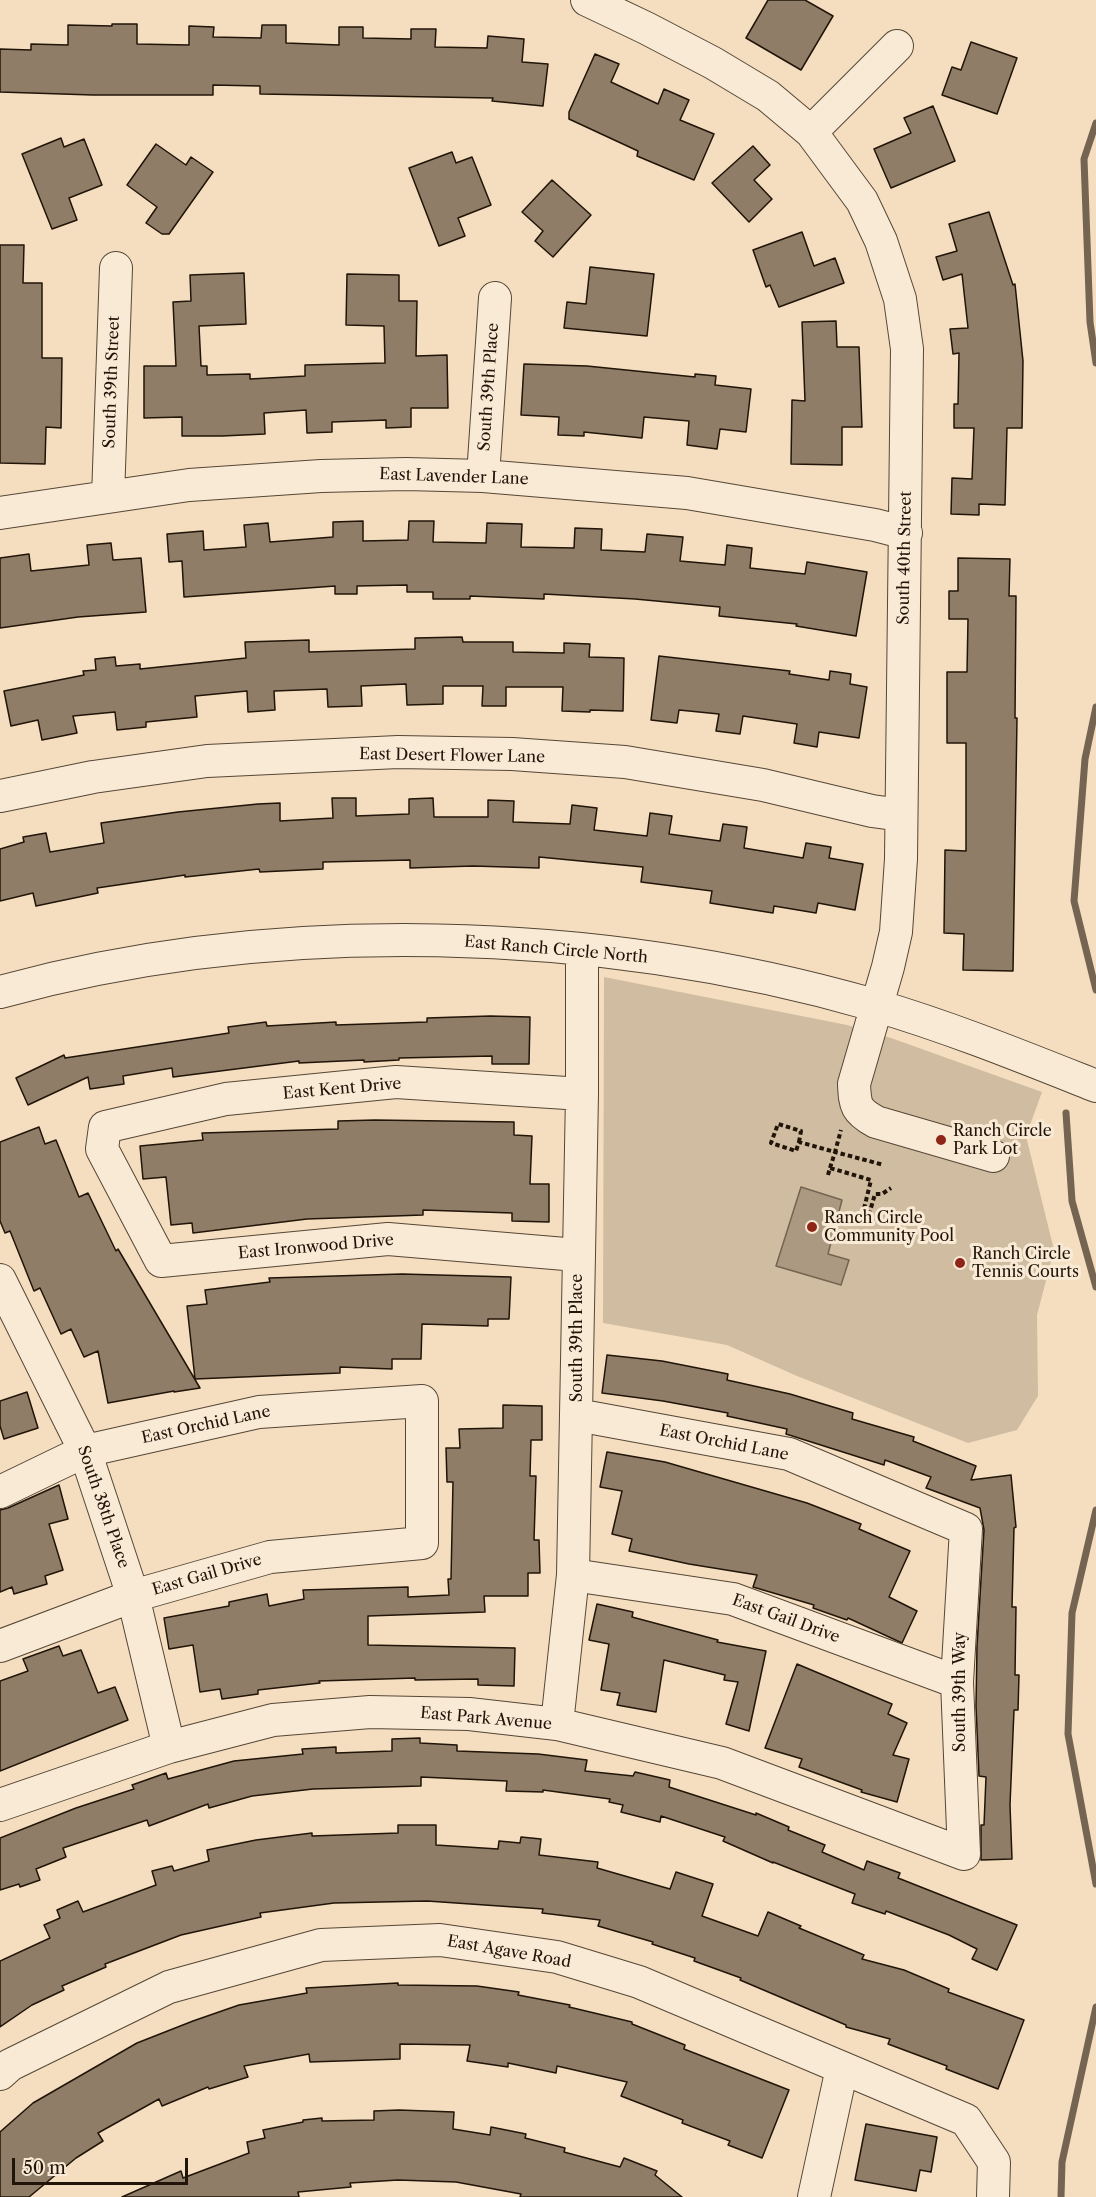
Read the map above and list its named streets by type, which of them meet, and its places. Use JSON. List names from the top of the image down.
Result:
{
  "streets": {
    "street": [
      "South 39th Street",
      "South 39th Place",
      "East Lavender Lane",
      "South 40th Street",
      "East Desert Flower Lane",
      "East Ranch Circle North",
      "East Kent Drive",
      "East Ironwood Drive",
      "East Orchid Lane",
      "South 38th Place",
      "East Gail Drive",
      "South 39th Way",
      "East Park Avenue",
      "East Agave Road"
    ]
  },
  "crossings": [
    ["South 39th Street", "East Lavender Lane"],
    ["South 39th Place", "East Lavender Lane"],
    ["South 39th Place", "East Ranch Circle North"],
    ["South 39th Place", "East Kent Drive"],
    ["South 39th Place", "East Ironwood Drive"],
    ["South 39th Place", "East Orchid Lane"],
    ["South 39th Place", "East Gail Drive"],
    ["South 39th Place", "East Park Avenue"],
    ["East Lavender Lane", "South 40th Street"],
    ["South 40th Street", "East Desert Flower Lane"],
    ["South 40th Street", "East Ranch Circle North"],
    ["East Kent Drive", "East Ironwood Drive"],
    ["East Orchid Lane", "South 38th Place"],
    ["East Orchid Lane", "East Gail Drive"],
    ["East Orchid Lane", "South 39th Way"],
    ["South 38th Place", "East Gail Drive"],
    ["South 38th Place", "East Park Avenue"],
    ["East Gail Drive", "South 39th Way"],
    ["South 39th Way", "East Park Avenue"]
  ],
  "places": ["Ranch Circle Park Lot", "Ranch Circle Community Pool", "Ranch Circle Tennis Courts"],
  "scale_bar": "50 m"
}
